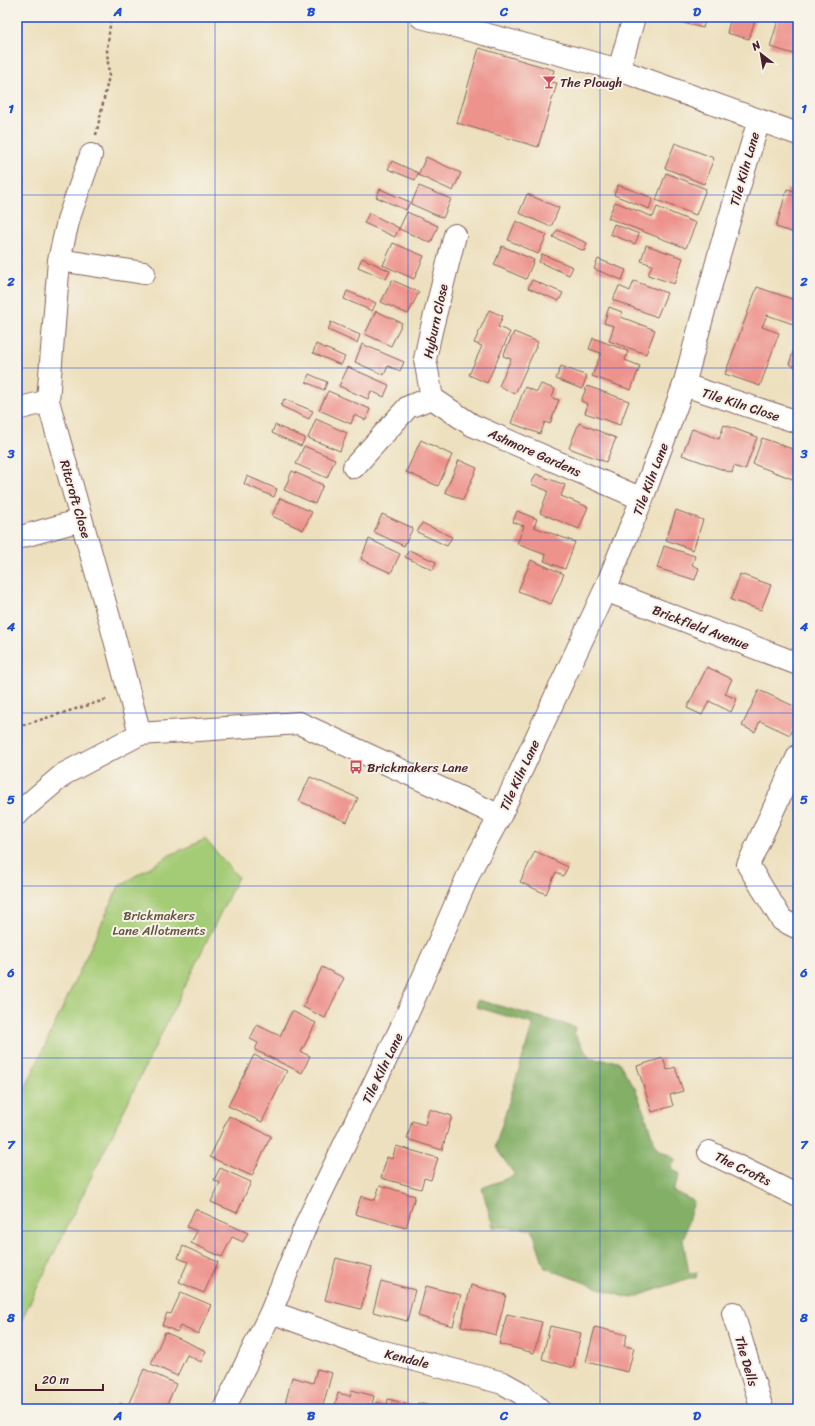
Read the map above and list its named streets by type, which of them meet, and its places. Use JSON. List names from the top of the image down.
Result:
{
  "streets": {
    "street": [
      "Tile Kiln Lane",
      "Hyburn Close",
      "Tile Kiln Close",
      "Ashmore Gardens",
      "Ritcroft Close",
      "Brickfield Avenue",
      "The Crofts",
      "Kendale",
      "The Dells"
    ]
  },
  "crossings": [
    ["Tile Kiln Lane", "Tile Kiln Close"],
    ["Tile Kiln Lane", "Ashmore Gardens"],
    ["Tile Kiln Lane", "Brickfield Avenue"],
    ["Tile Kiln Lane", "Kendale"],
    ["Hyburn Close", "Ashmore Gardens"]
  ],
  "parks": ["Brickmakers Lane Allotments"],
  "places": {
    "bar": ["The Plough"],
    "bus stop": ["Brickmakers Lane"]
  },
  "scale_bar": "20 m",
  "north": "top left",
  "grid": {
    "columns": [
      "A",
      "B",
      "C",
      "D"
    ],
    "rows": [
      "1",
      "2",
      "3",
      "4",
      "5",
      "6",
      "7",
      "8"
    ]
  }
}
